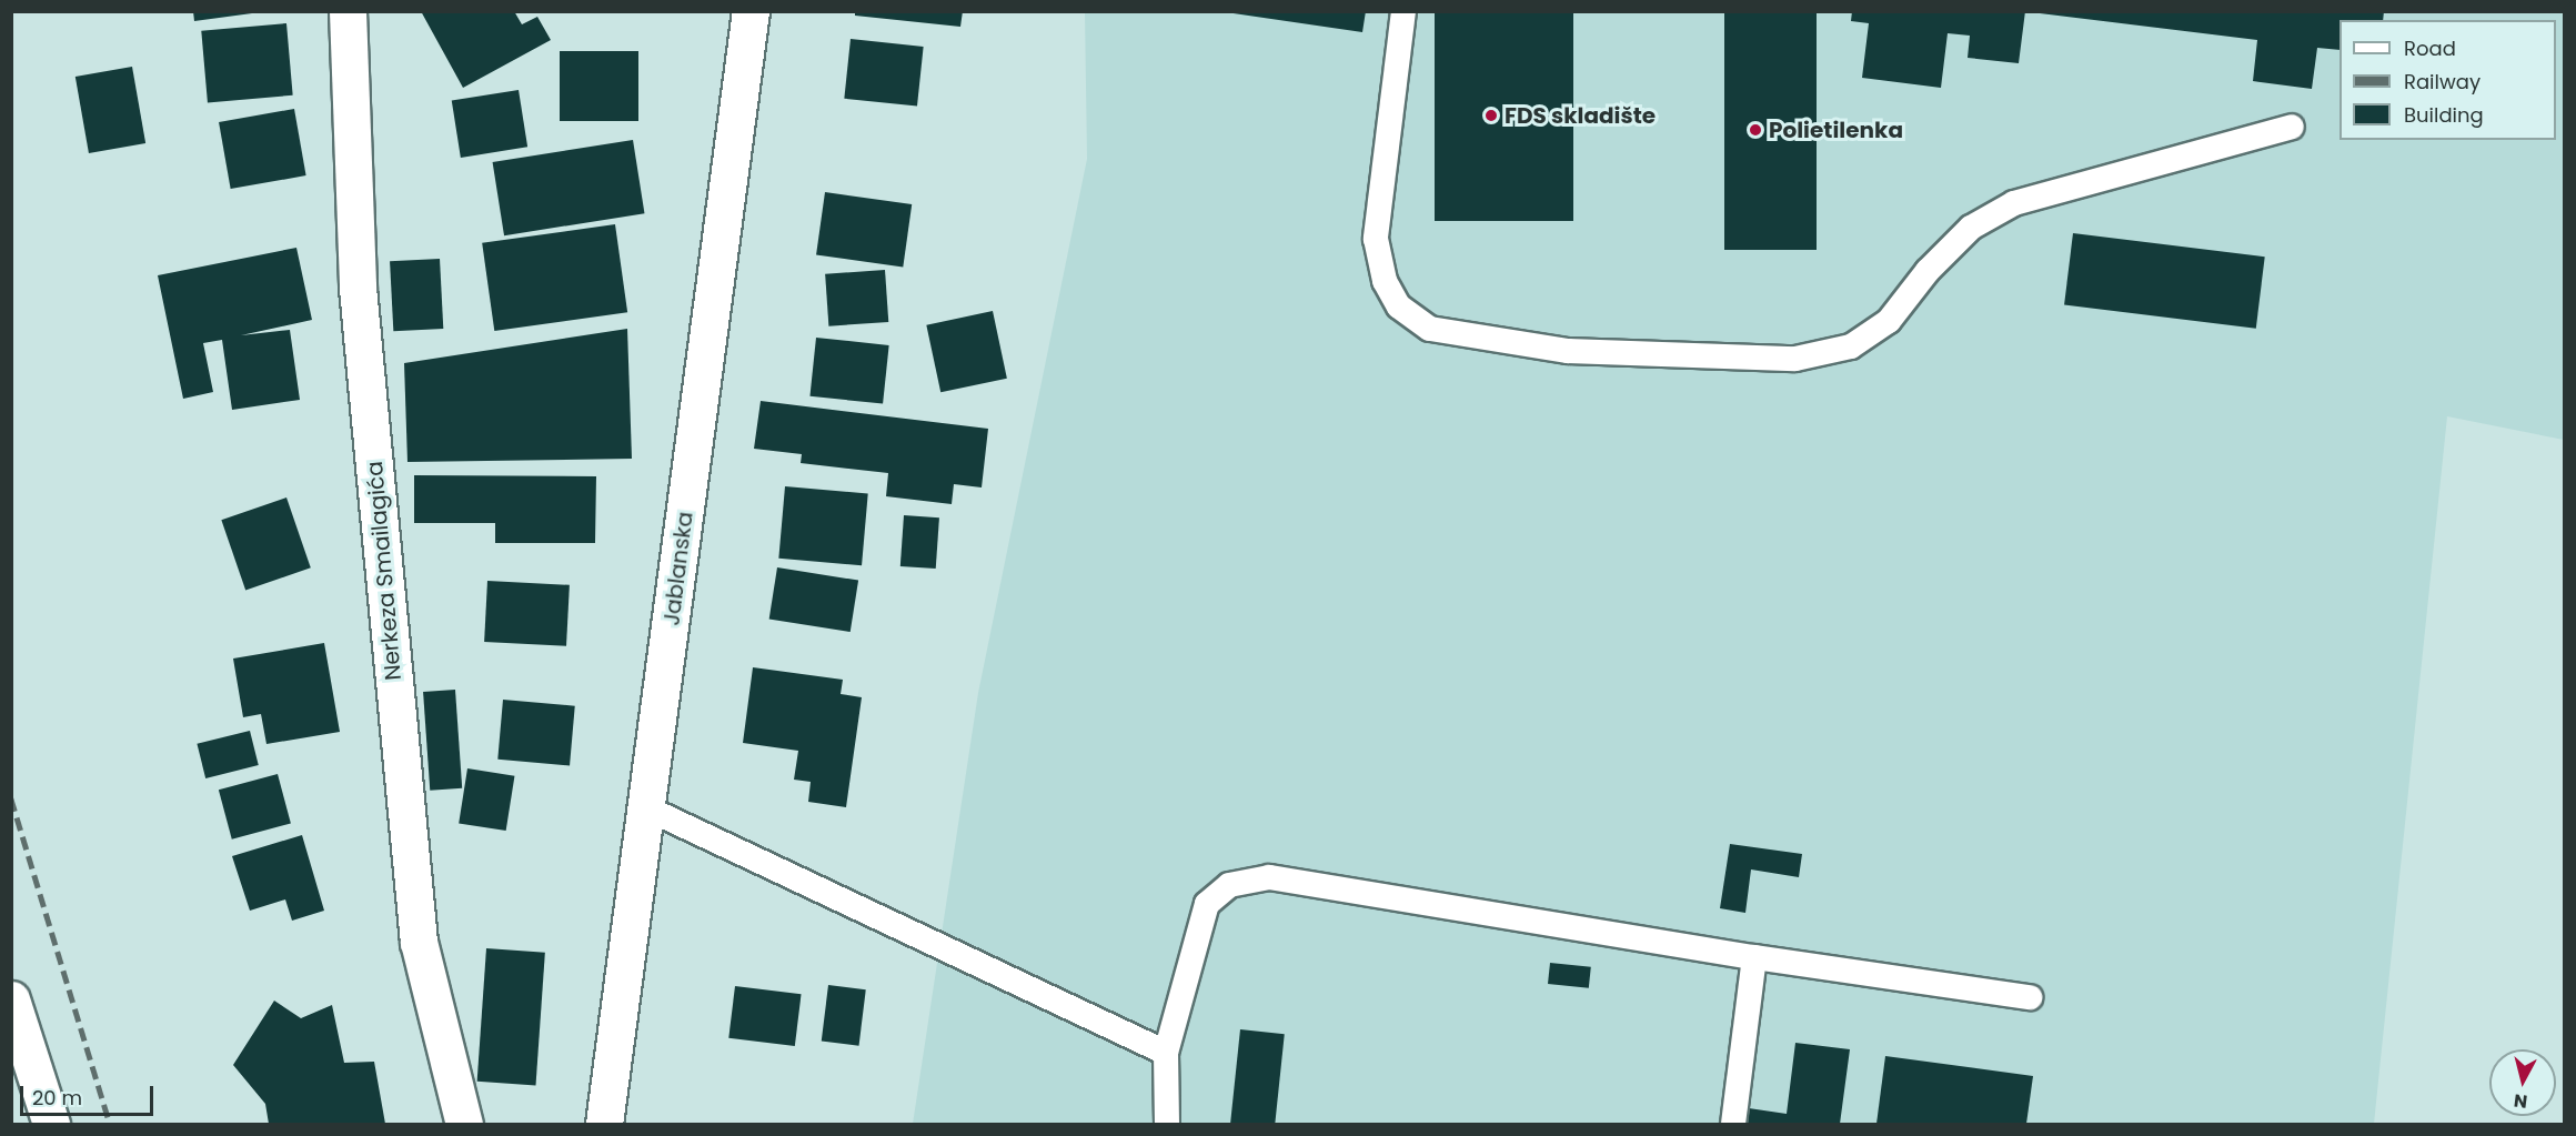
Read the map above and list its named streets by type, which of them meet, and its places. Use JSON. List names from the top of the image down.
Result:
{
  "streets": {
    "street": ["Jablanska", "Nerkeza Smailagića"]
  },
  "places": ["FDS skladište", "Polietilenka"],
  "legend": ["Road", "Railway", "Building"],
  "scale_bar": "20 m",
  "north": "bottom"
}
